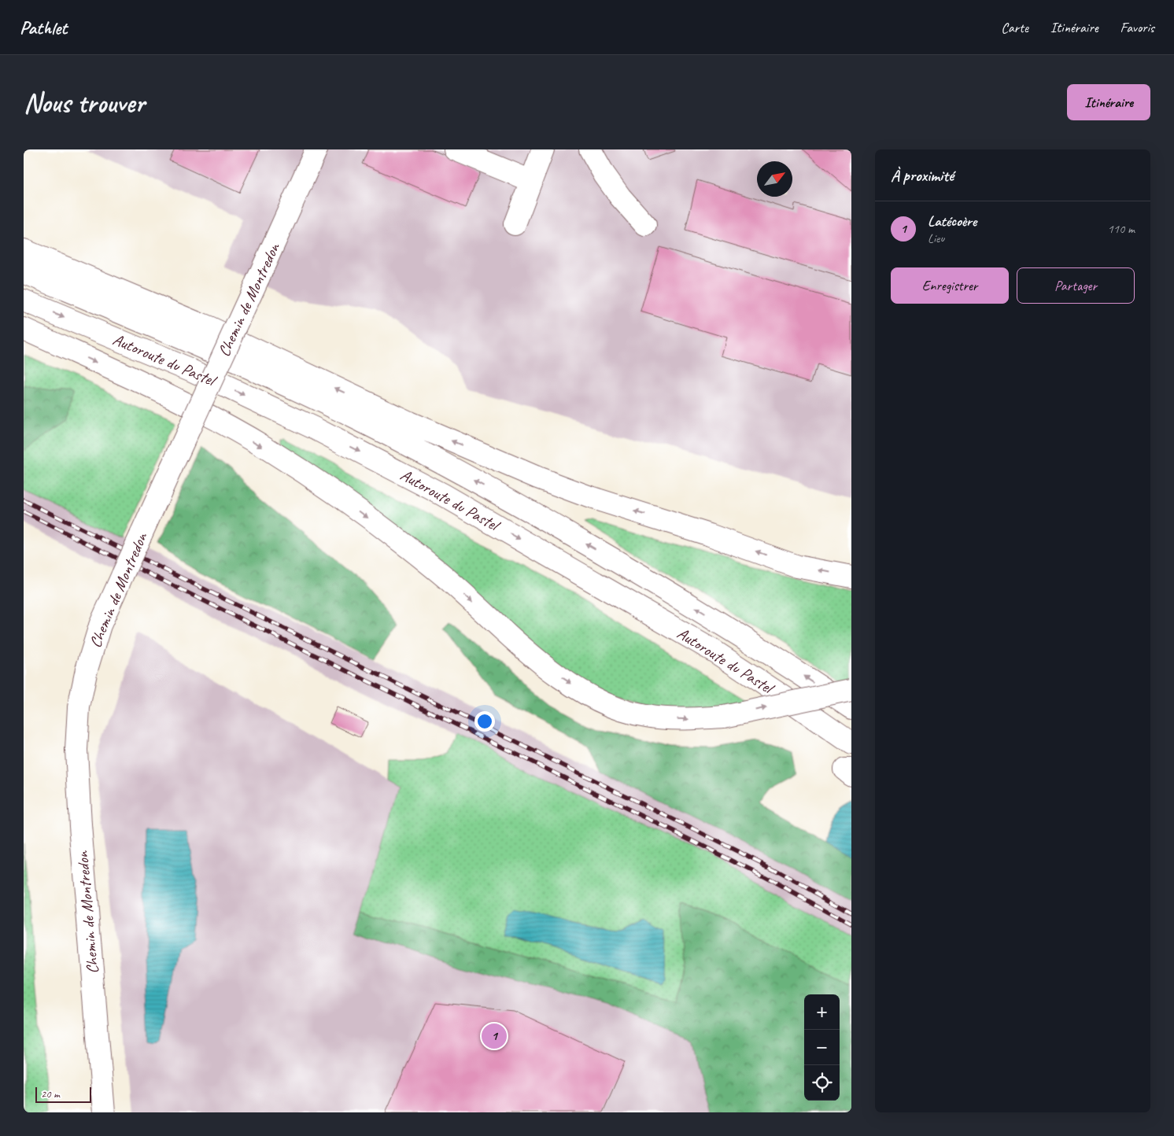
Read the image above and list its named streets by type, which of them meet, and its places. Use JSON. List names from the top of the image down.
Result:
{
  "streets": {
    "main road": ["Chemin de Montredon", "Autoroute du Pastel"]
  },
  "scale_bar": "20 m",
  "north": "top right",
  "page": {
    "header": "Pathlet",
    "nav": ["Carte", "Itinéraire", "Favoris"],
    "buttons": [
      "Itinéraire",
      ["Enregistrer", "Partager"]
    ],
    "title": "Nous trouver",
    "heading": "À proximité",
    "list": [
      {
        "mark": "1",
        "name": "Latécoère",
        "note": "Lieu",
        "value": "110 m"
      }
    ],
    "map_buttons": ["+", "−"],
    "pins": "1",
    "scale": "20 m"
  }
}
